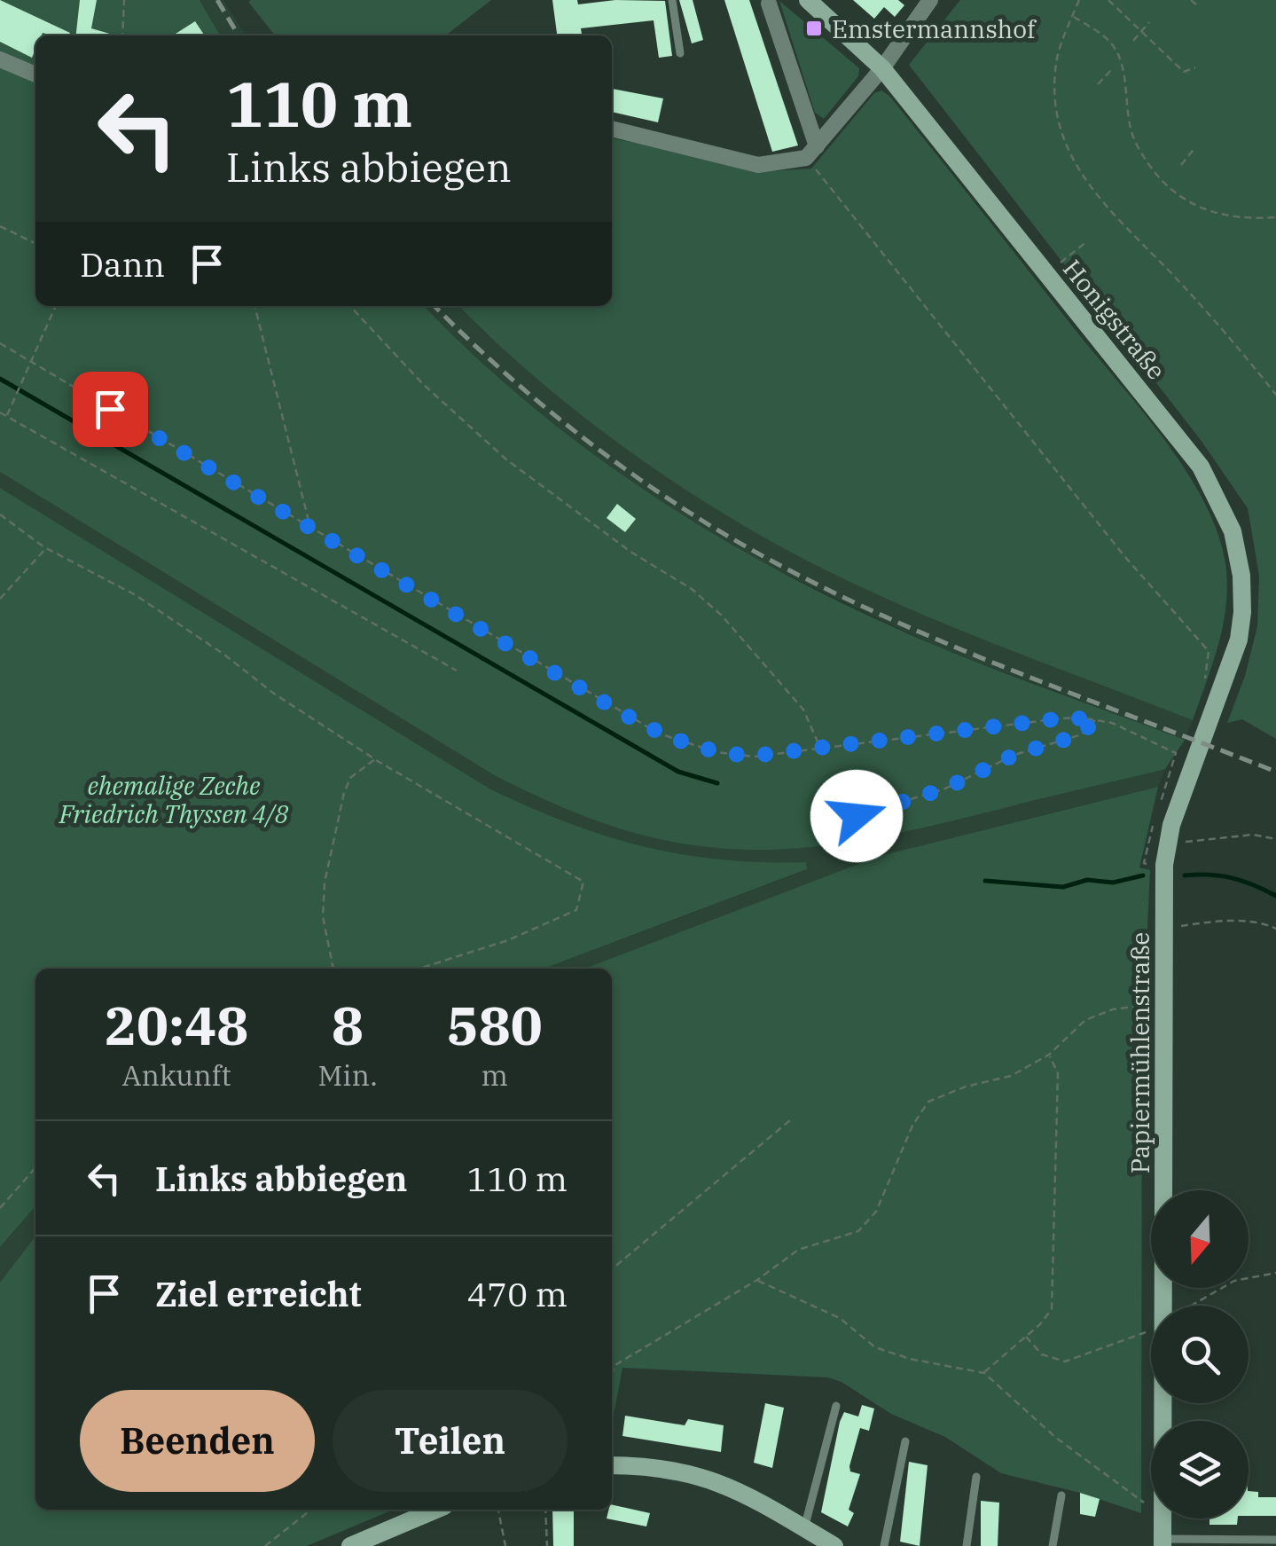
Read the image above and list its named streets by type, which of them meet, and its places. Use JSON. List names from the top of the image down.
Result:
{
  "streets": {
    "main road": ["Honigstraße", "Papiermühlenstraße"]
  },
  "crossings": [
    ["Honigstraße", "Papiermühlenstraße"]
  ],
  "parks": ["ehemalige Zeche Friedrich Thyssen 4/8"],
  "places": {
    "transit": ["Emstermannshof"]
  },
  "north": "bottom",
  "page": {
    "turn": ["110 m", "Links abbiegen"],
    "then": "Dann",
    "eta": [
      "20:48",
      "Ankunft",
      "8",
      "Min.",
      "580",
      "m"
    ],
    "list": [
      {
        "name": "Links abbiegen",
        "value": "110 m"
      },
      {
        "name": "Ziel erreicht",
        "value": "470 m"
      }
    ],
    "buttons": ["Beenden", "Teilen"]
  }
}
